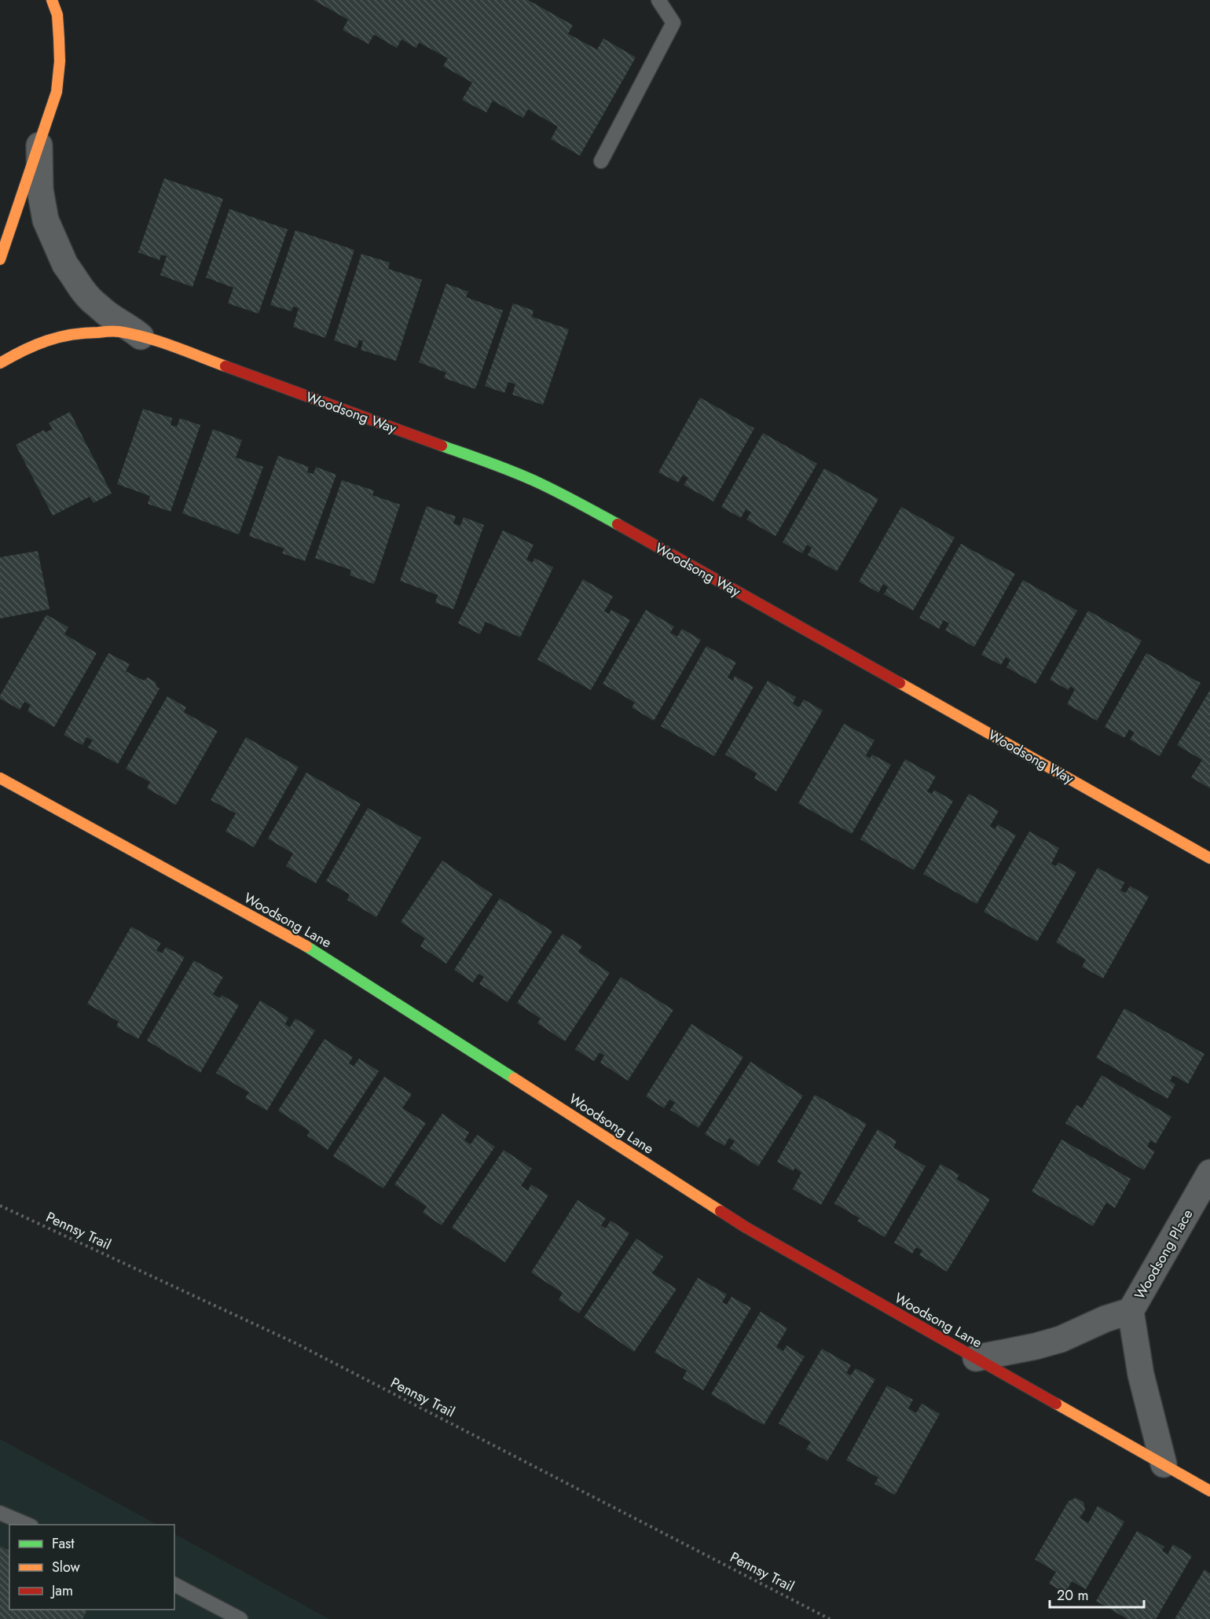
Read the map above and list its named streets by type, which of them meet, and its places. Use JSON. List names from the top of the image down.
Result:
{
  "streets": {
    "street": ["Woodsong Way", "Woodsong Lane", "Woodsong Place"],
    "path": ["Pennsy Trail"]
  },
  "legend": ["Fast", "Slow", "Jam"],
  "scale_bar": "20 m"
}
